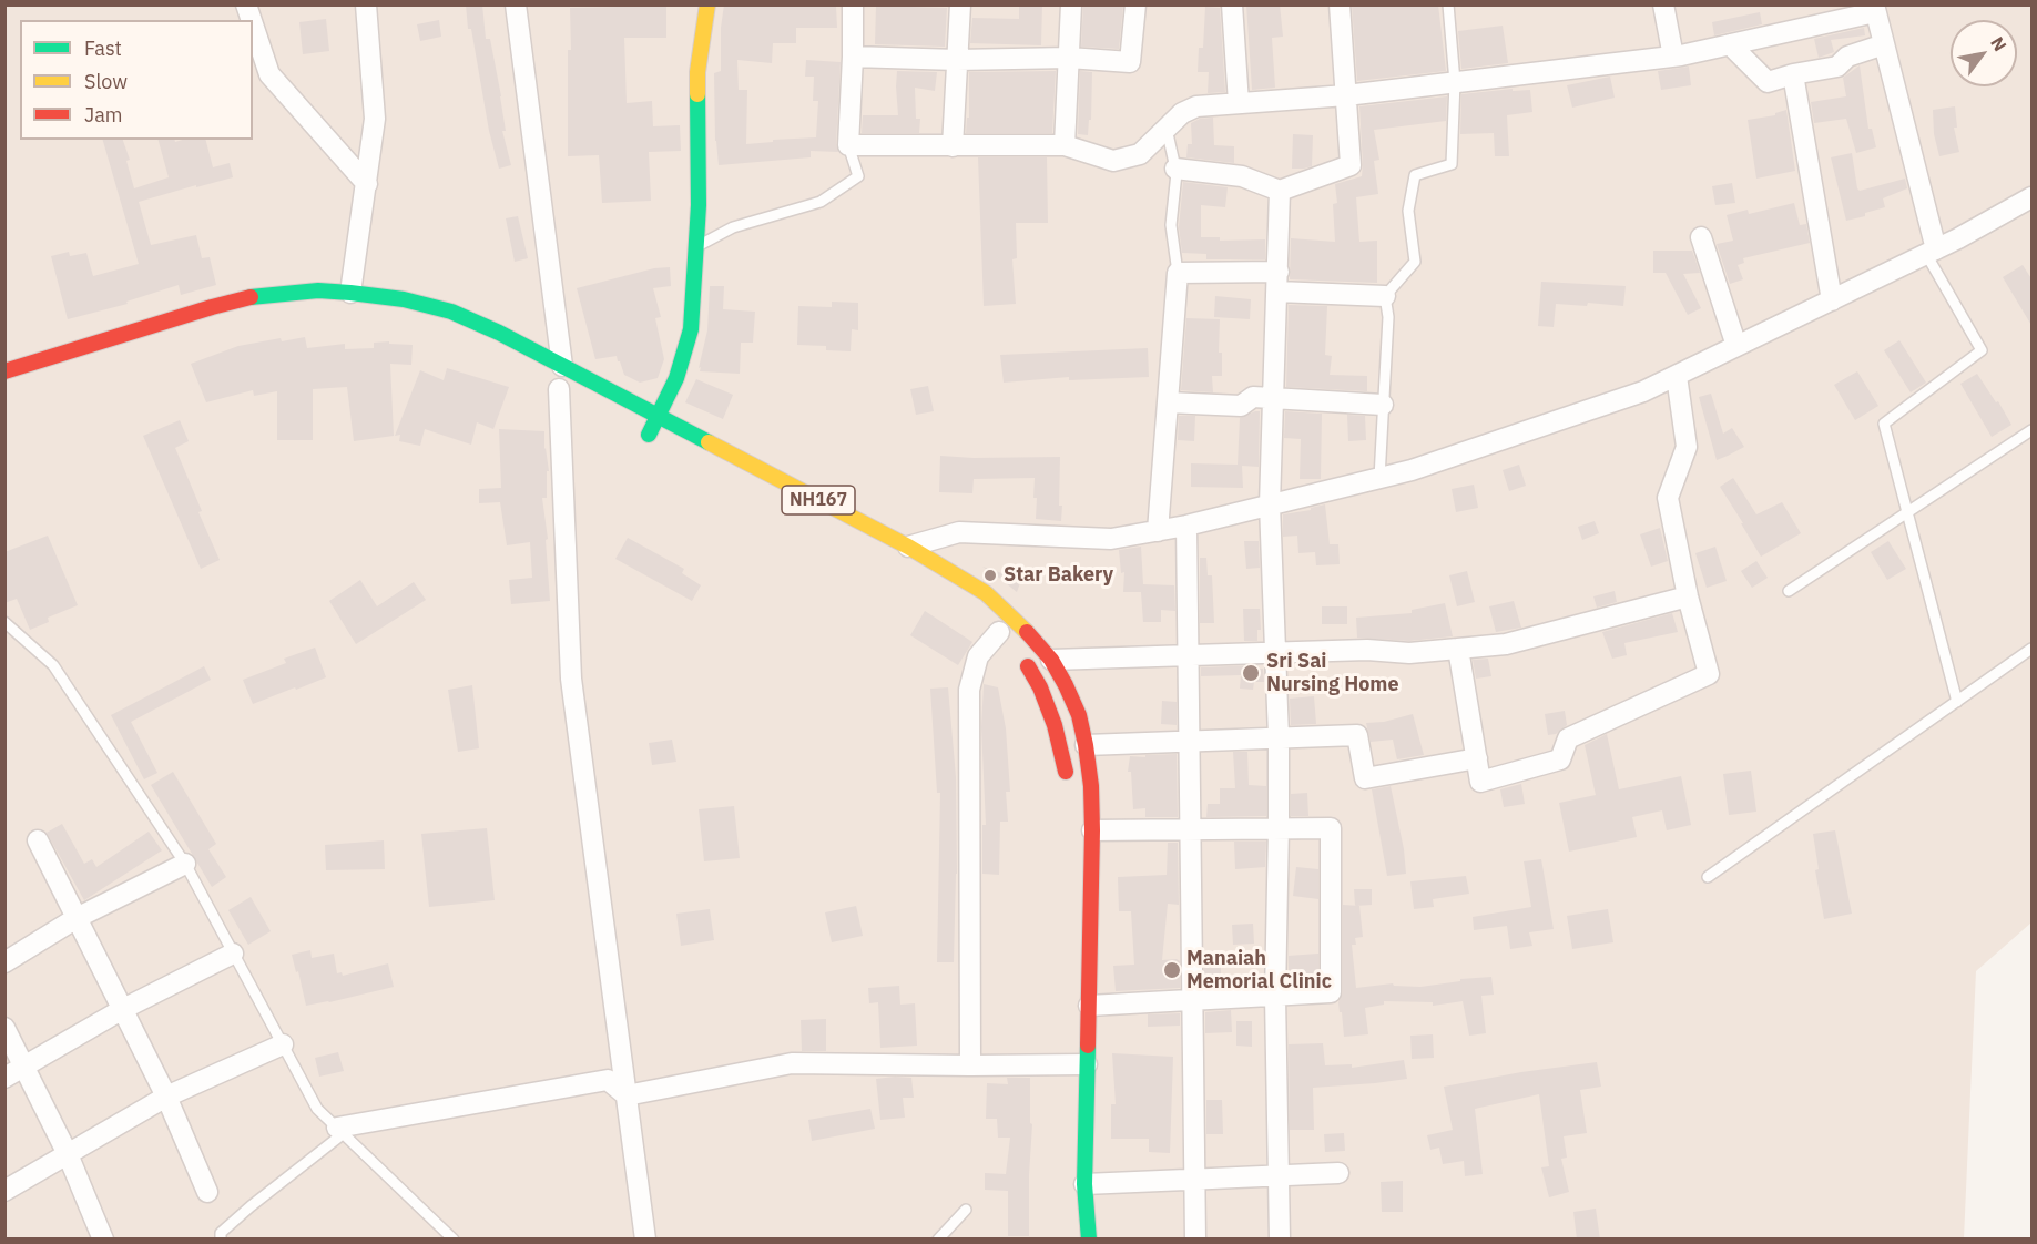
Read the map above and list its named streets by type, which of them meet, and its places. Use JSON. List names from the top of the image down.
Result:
{
  "streets": {
    "main road": ["NH167"]
  },
  "places": ["Star Bakery", "Sri Sai Nursing Home", "Manaiah Memorial Clinic"],
  "legend": ["Fast", "Slow", "Jam"],
  "north": "top right"
}
